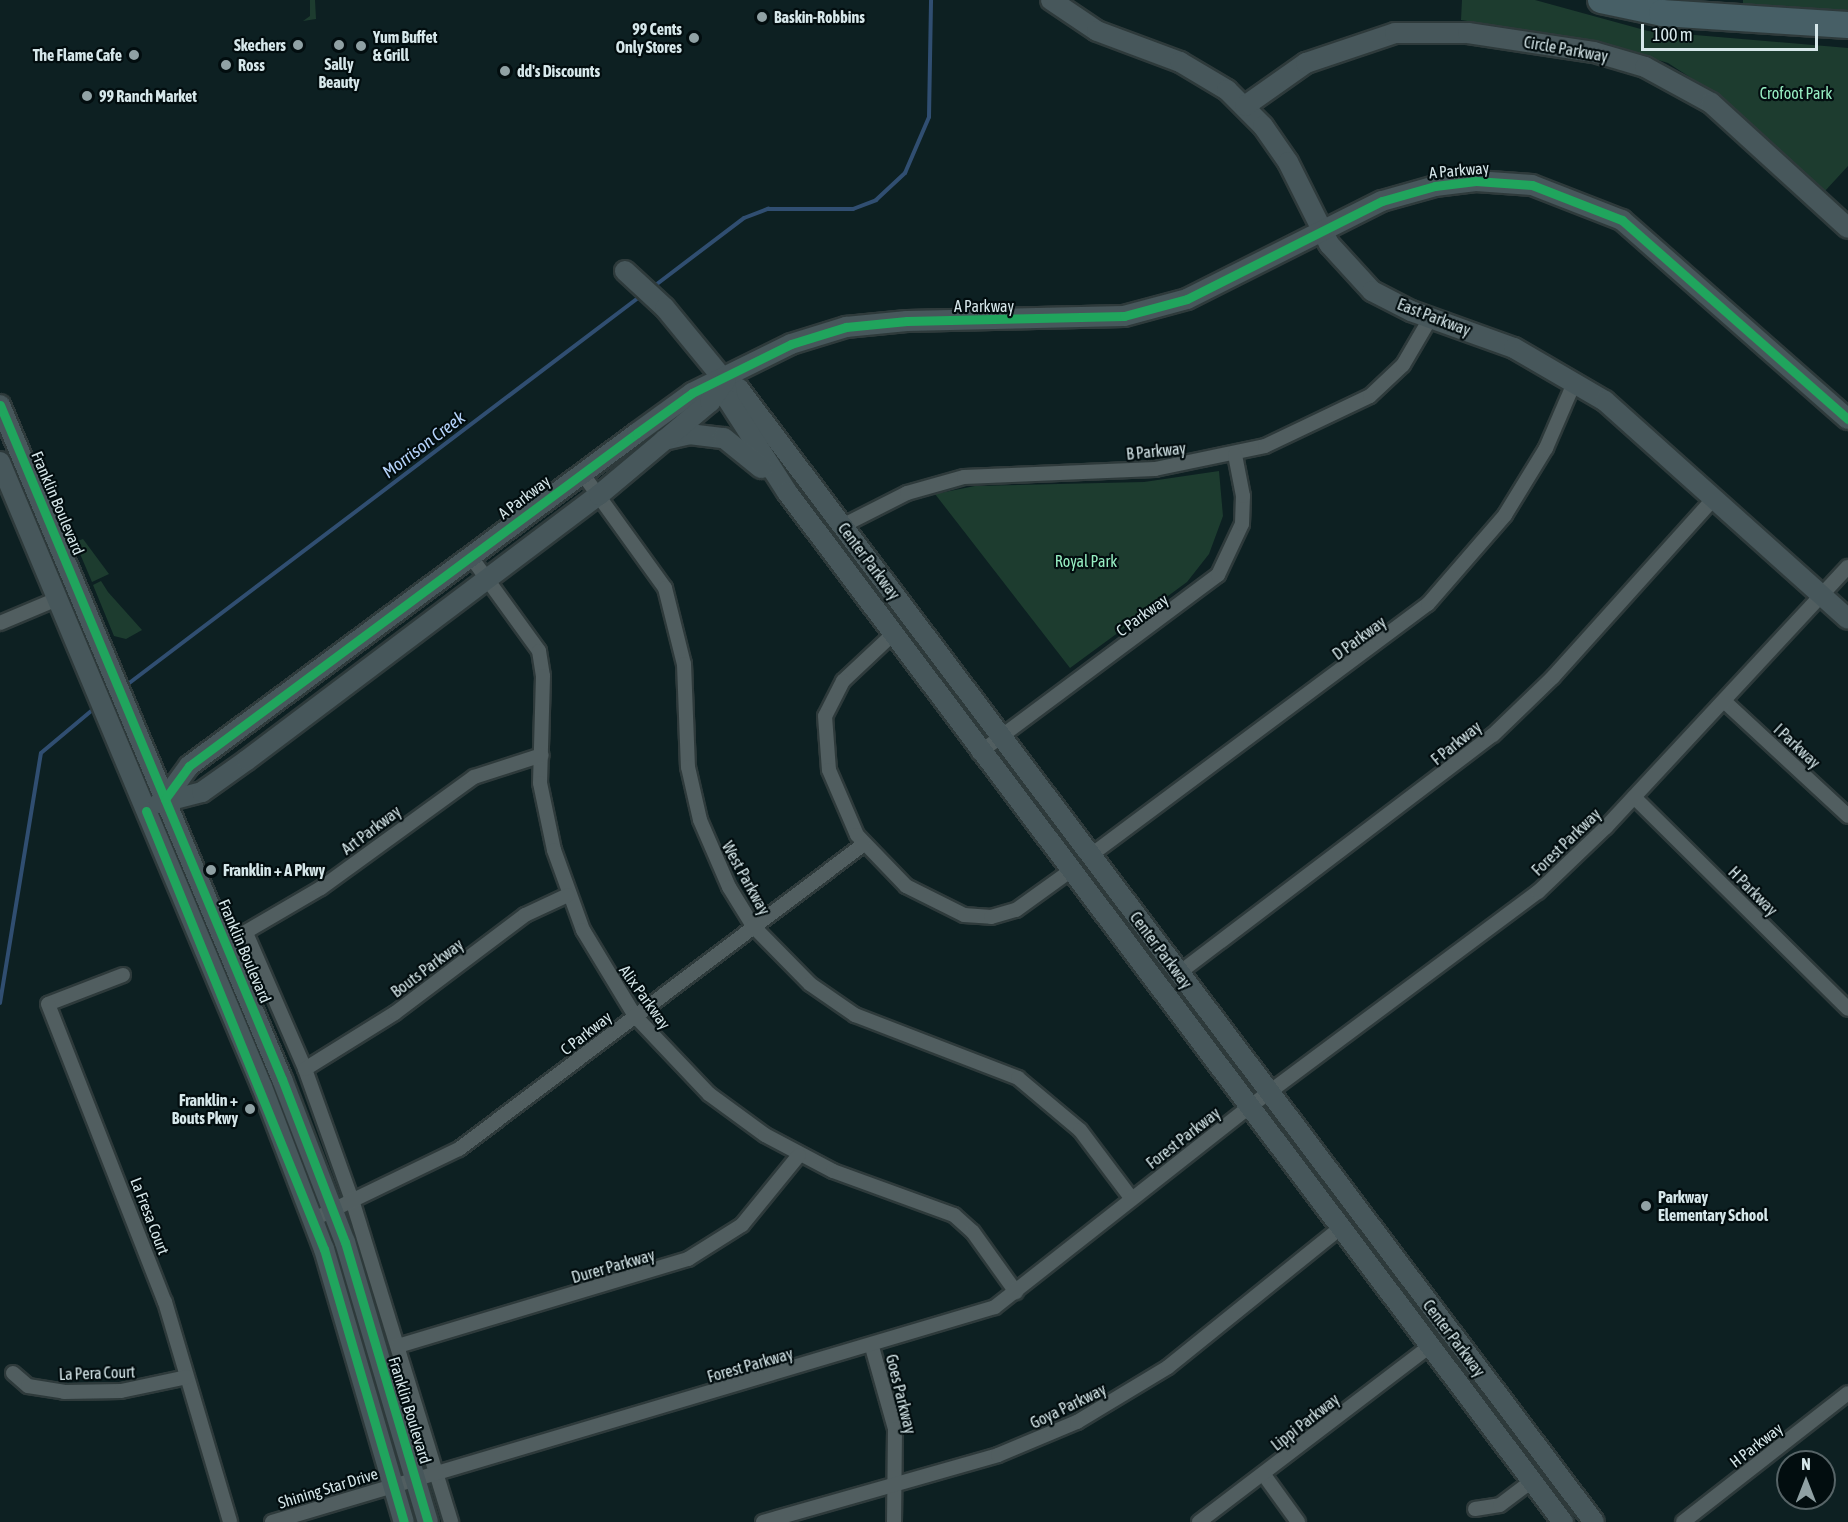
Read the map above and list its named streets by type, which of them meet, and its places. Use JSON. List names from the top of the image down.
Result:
{
  "streets": {
    "street": [
      "Circle Parkway",
      "A Parkway",
      "East Parkway",
      "B Parkway",
      "Franklin Boulevard",
      "Center Parkway",
      "C Parkway",
      "D Parkway",
      "F Parkway",
      "I Parkway",
      "Art Parkway",
      "Forest Parkway",
      "West Parkway",
      "H Parkway",
      "Bouts Parkway",
      "Alix Parkway",
      "La Fresa Court",
      "Durer Parkway",
      "La Pera Court",
      "Goes Parkway",
      "Goya Parkway",
      "Lippi Parkway",
      "Shining Star Drive"
    ]
  },
  "crossings": [
    ["Circle Parkway", "East Parkway"],
    ["A Parkway", "East Parkway"],
    ["A Parkway", "Franklin Boulevard"],
    ["A Parkway", "Center Parkway"],
    ["A Parkway", "West Parkway"],
    ["A Parkway", "Alix Parkway"],
    ["East Parkway", "B Parkway"],
    ["East Parkway", "D Parkway"],
    ["East Parkway", "F Parkway"],
    ["East Parkway", "Forest Parkway"],
    ["B Parkway", "Center Parkway"],
    ["B Parkway", "C Parkway"],
    ["Franklin Boulevard", "C Parkway"],
    ["Franklin Boulevard", "Art Parkway"],
    ["Franklin Boulevard", "Forest Parkway"],
    ["Center Parkway", "C Parkway"],
    ["Center Parkway", "D Parkway"],
    ["Center Parkway", "F Parkway"],
    ["Center Parkway", "Forest Parkway"],
    ["Center Parkway", "Goya Parkway"],
    ["Center Parkway", "Lippi Parkway"],
    ["C Parkway", "West Parkway"],
    ["C Parkway", "Alix Parkway"],
    ["I Parkway", "Forest Parkway"],
    ["Art Parkway", "Alix Parkway"],
    ["Forest Parkway", "West Parkway"],
    ["Forest Parkway", "H Parkway"],
    ["Forest Parkway", "Alix Parkway"],
    ["Forest Parkway", "Goes Parkway"],
    ["Forest Parkway", "Shining Star Drive"],
    ["Bouts Parkway", "Alix Parkway"],
    ["Alix Parkway", "Durer Parkway"],
    ["La Fresa Court", "La Pera Court"],
    ["Goes Parkway", "Goya Parkway"]
  ],
  "water": ["Morrison Creek"],
  "parks": ["Crofoot Park", "Royal Park"],
  "places": [
    "Baskin-Robbins",
    "99 Cents Only Stores",
    "Skechers",
    "Sally Beauty",
    "Yum Buffet & Grill",
    "The Flame Cafe",
    "Ross",
    "dd's Discounts",
    "99 Ranch Market",
    "Franklin + A Pkwy",
    "Franklin + Bouts Pkwy",
    "Parkway Elementary School"
  ],
  "scale_bar": "100 m",
  "north": "top"
}
